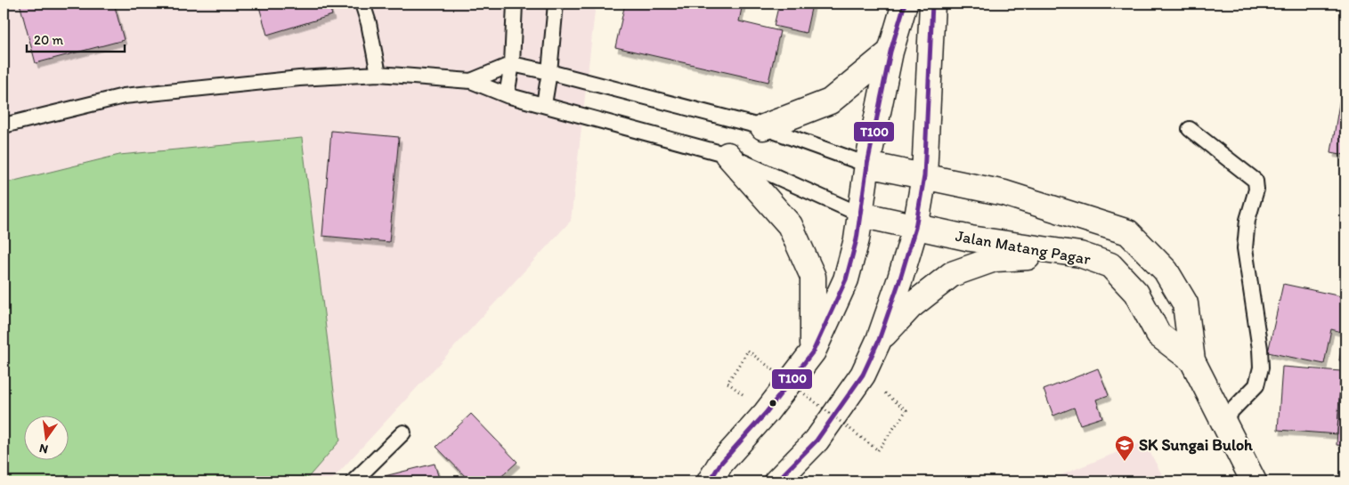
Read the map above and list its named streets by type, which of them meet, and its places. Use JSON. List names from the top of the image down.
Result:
{
  "streets": {
    "main road": ["Jalan Matang Pagar"]
  },
  "places": {
    "school or university": ["SK Sungai Buloh"]
  },
  "lines": ["transit line T100"],
  "scale_bar": "20 m",
  "north": "bottom"
}
